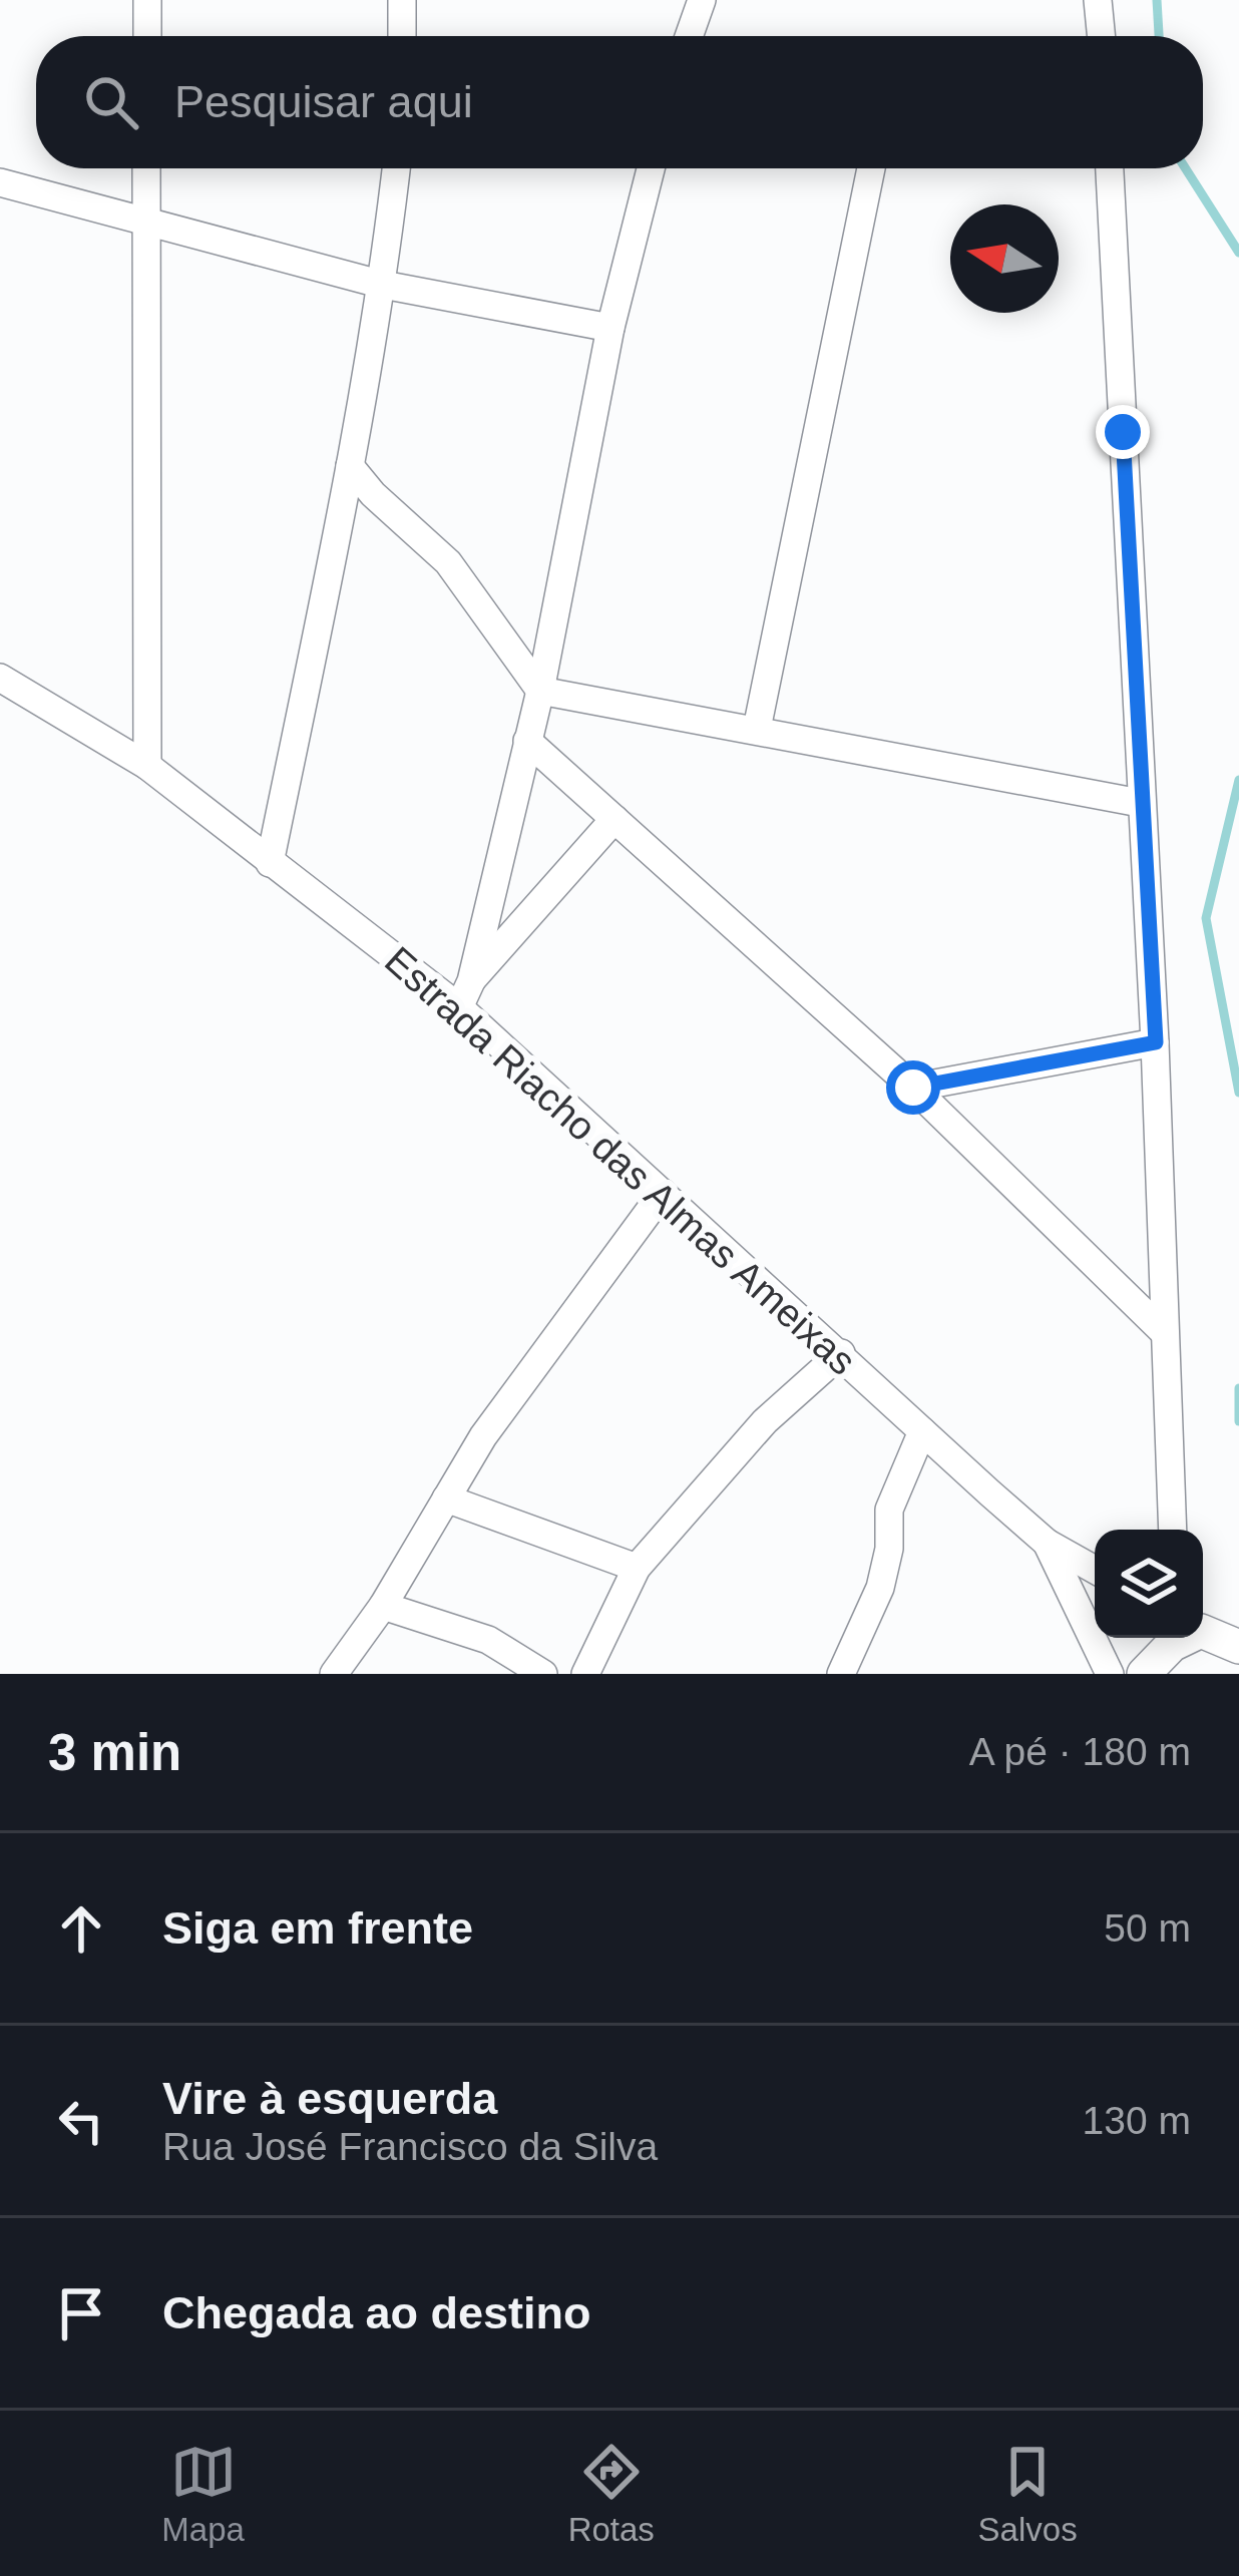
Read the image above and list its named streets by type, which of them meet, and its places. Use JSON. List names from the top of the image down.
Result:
{
  "streets": {
    "street": ["Estrada Riacho das Almas Ameixas"]
  },
  "north": "left",
  "page": {
    "search": "Pesquisar aqui",
    "heading": ["3 min", "A pé · 180 m"],
    "list": [
      ["Siga em frente", "50 m"],
      ["Vire à esquerda", "Rua José Francisco da Silva", "130 m"],
      "Chegada ao destino"
    ],
    "nav": ["Mapa", "Rotas", "Salvos"]
  }
}
